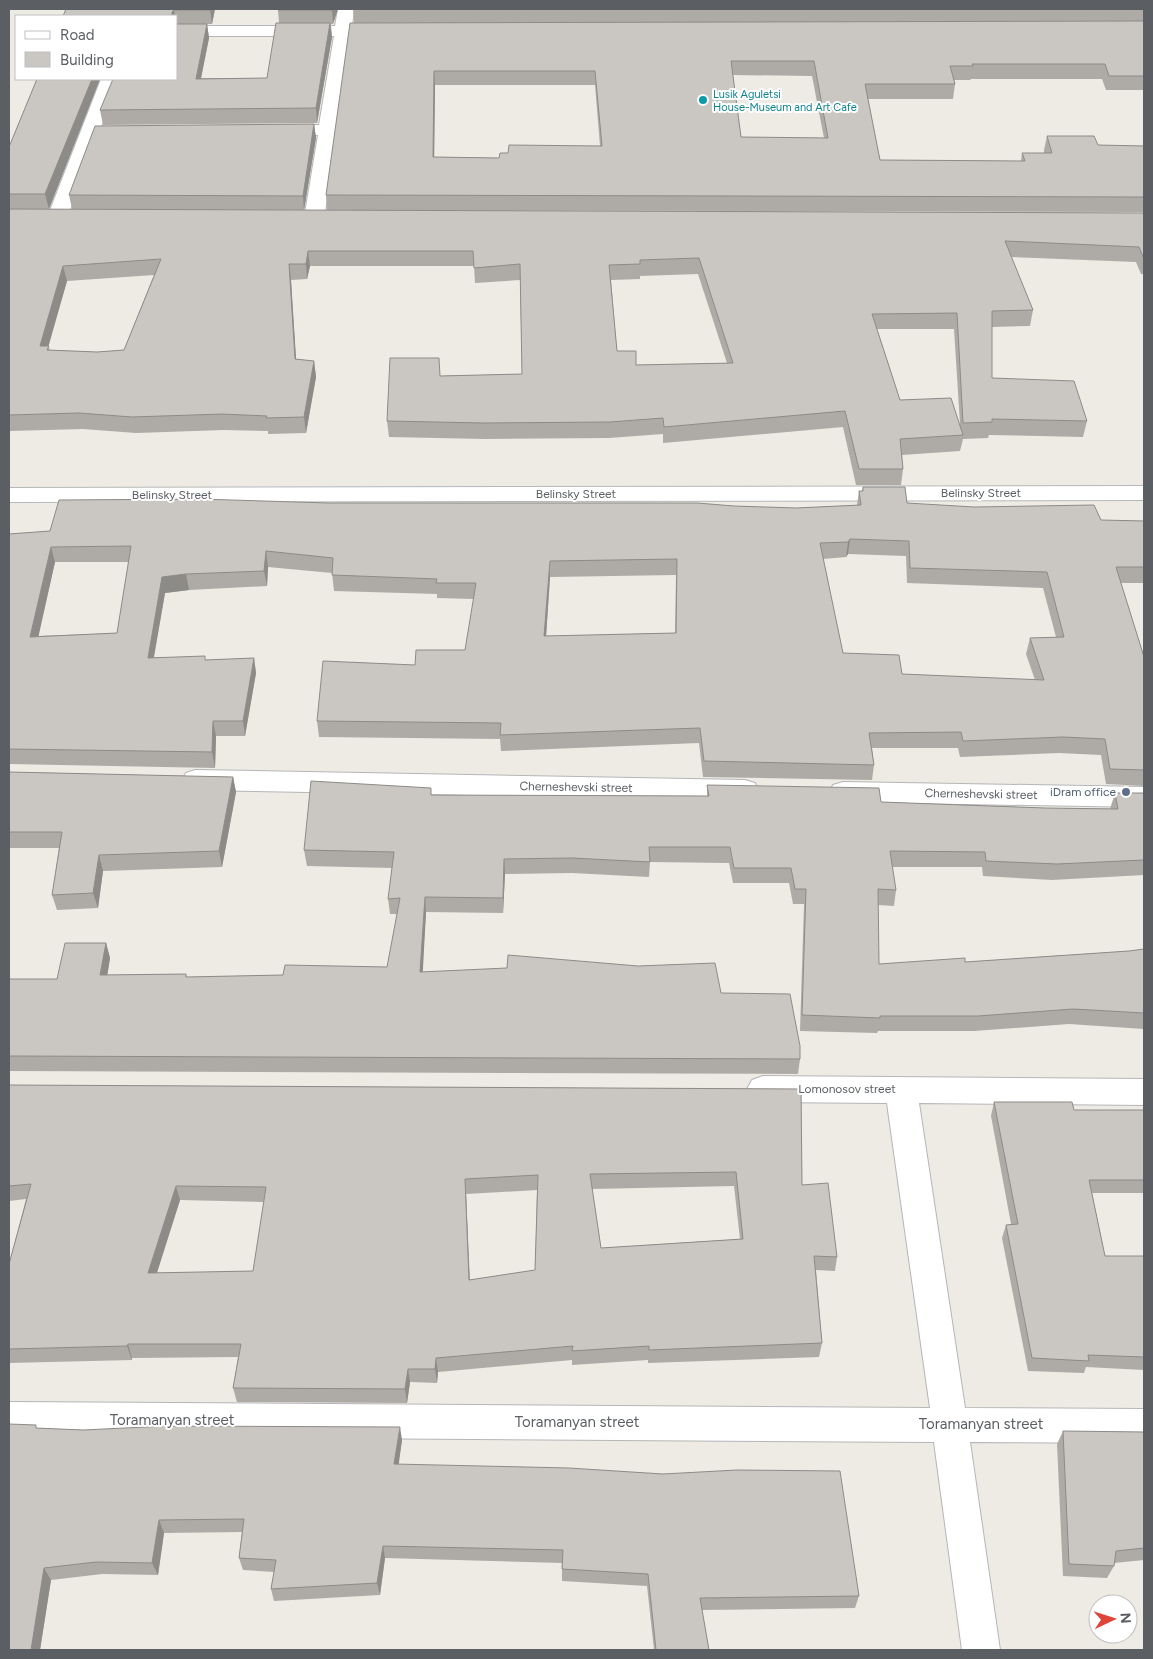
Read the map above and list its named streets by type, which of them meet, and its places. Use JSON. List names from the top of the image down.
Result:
{
  "streets": {
    "street": [
      "Belinsky Street",
      "Cherneshevski street",
      "Lomonosov street",
      "Toramanyan street"
    ]
  },
  "places": ["Lusik Aguletsi House-Museum and Art Cafe", "iDram office"],
  "legend": ["Road", "Building"],
  "north": "right"
}
